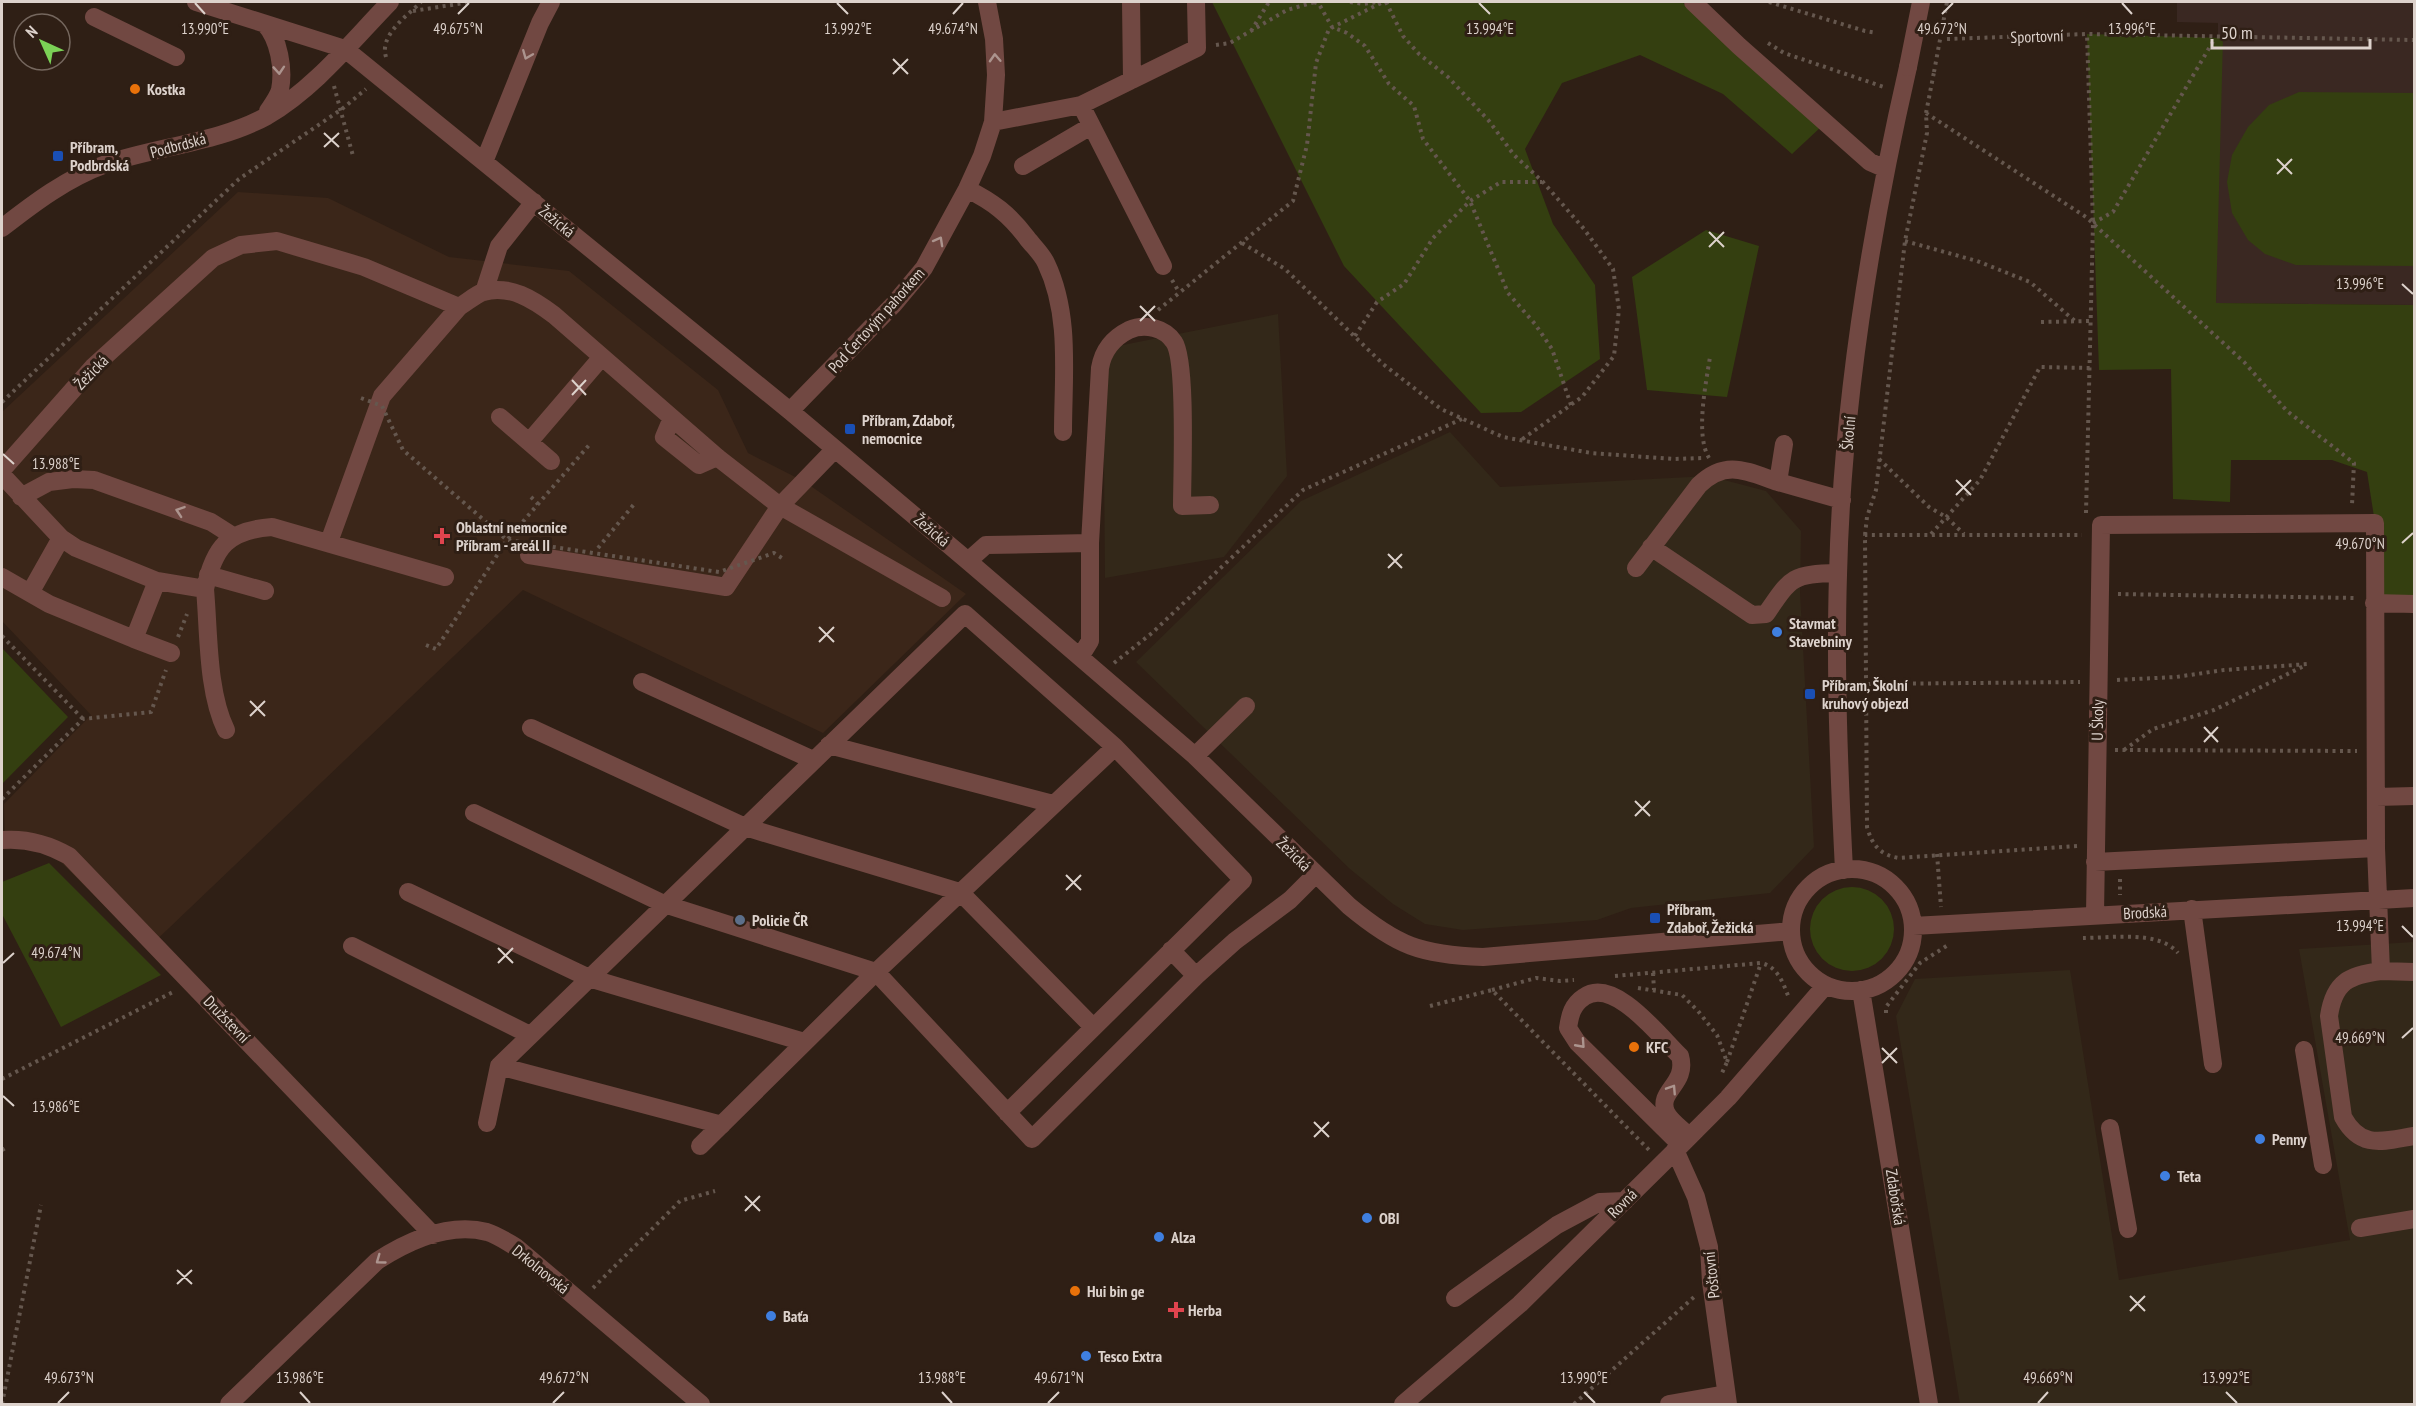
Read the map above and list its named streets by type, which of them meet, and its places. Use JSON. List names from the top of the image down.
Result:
{
  "streets": {
    "street": [
      "Podbrdská",
      "Žežická",
      "Pod Čertovým pahorkem",
      "Školní",
      "U Školy",
      "Brodská",
      "Družstevní",
      "Zdabořská",
      "Rovná",
      "Drkolnovská",
      "Poštovní"
    ],
    "path": ["Sportovní"]
  },
  "crossings": [
    ["Podbrdská", "Žežická"],
    ["Žežická", "Pod Čertovým pahorkem"],
    ["Žežická", "Školní"],
    ["Žežická", "Brodská"],
    ["Žežická", "Zdabořská"],
    ["Žežická", "Rovná"],
    ["Školní", "Brodská"],
    ["Školní", "Zdabořská"],
    ["Školní", "Rovná"],
    ["U Školy", "Brodská"],
    ["Brodská", "Zdabořská"],
    ["Brodská", "Rovná"],
    ["Družstevní", "Drkolnovská"],
    ["Zdabořská", "Rovná"],
    ["Rovná", "Poštovní"]
  ],
  "one_way": ["Pod Čertovým pahorkem", "Drkolnovská"],
  "places": {
    "other": [
      "Kostka",
      "Stavmat Stavebniny",
      "Policie ČR",
      "KFC",
      "Penny",
      "Teta",
      "OBI",
      "Alza",
      "Hui bin ge",
      "Baťa",
      "Tesco Extra"
    ],
    "transit": [
      "Příbram, Podbrdská",
      "Příbram, Zdaboř, nemocnice",
      "Příbram, Školní kruhový objezd",
      "Příbram, Zdaboř, Žežická"
    ],
    "health": ["Oblastní nemocnice Příbram - areál II", "Herba"]
  },
  "scale_bar": "50 m",
  "north": "top left",
  "coordinates": [
    "13.994°E",
    "13.996°E",
    "13.990°E",
    "49.675°N",
    "13.992°E",
    "49.674°N",
    "49.672°N",
    "13.988°E",
    "49.670°N",
    "49.669°N",
    "13.986°E",
    "49.673°N",
    "49.671°N"
  ]
}
